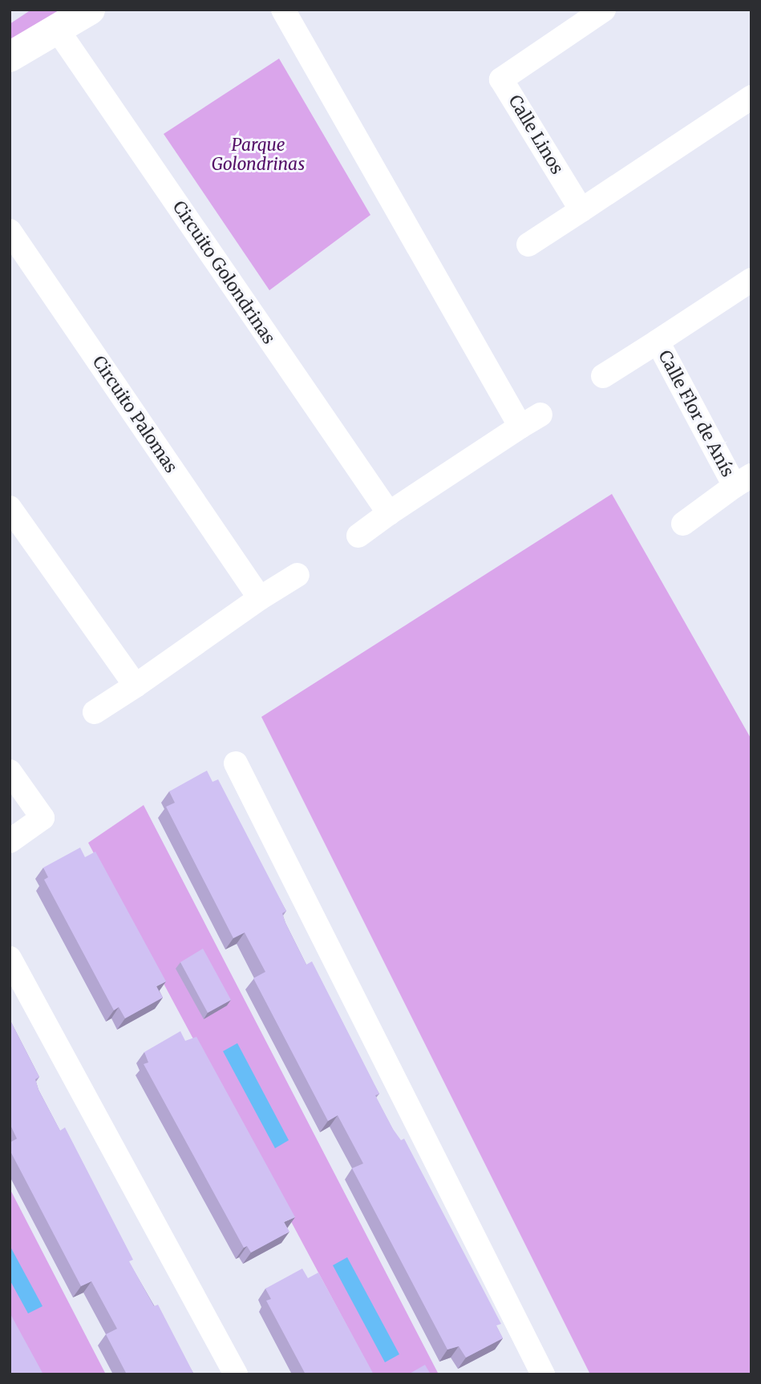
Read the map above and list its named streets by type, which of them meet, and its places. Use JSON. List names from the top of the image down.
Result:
{
  "streets": {
    "street": [
      "Calle Linos",
      "Circuito Golondrinas",
      "Calle Flor de Anís",
      "Circuito Palomas"
    ]
  },
  "parks": ["Parque Golondrinas"]
}
